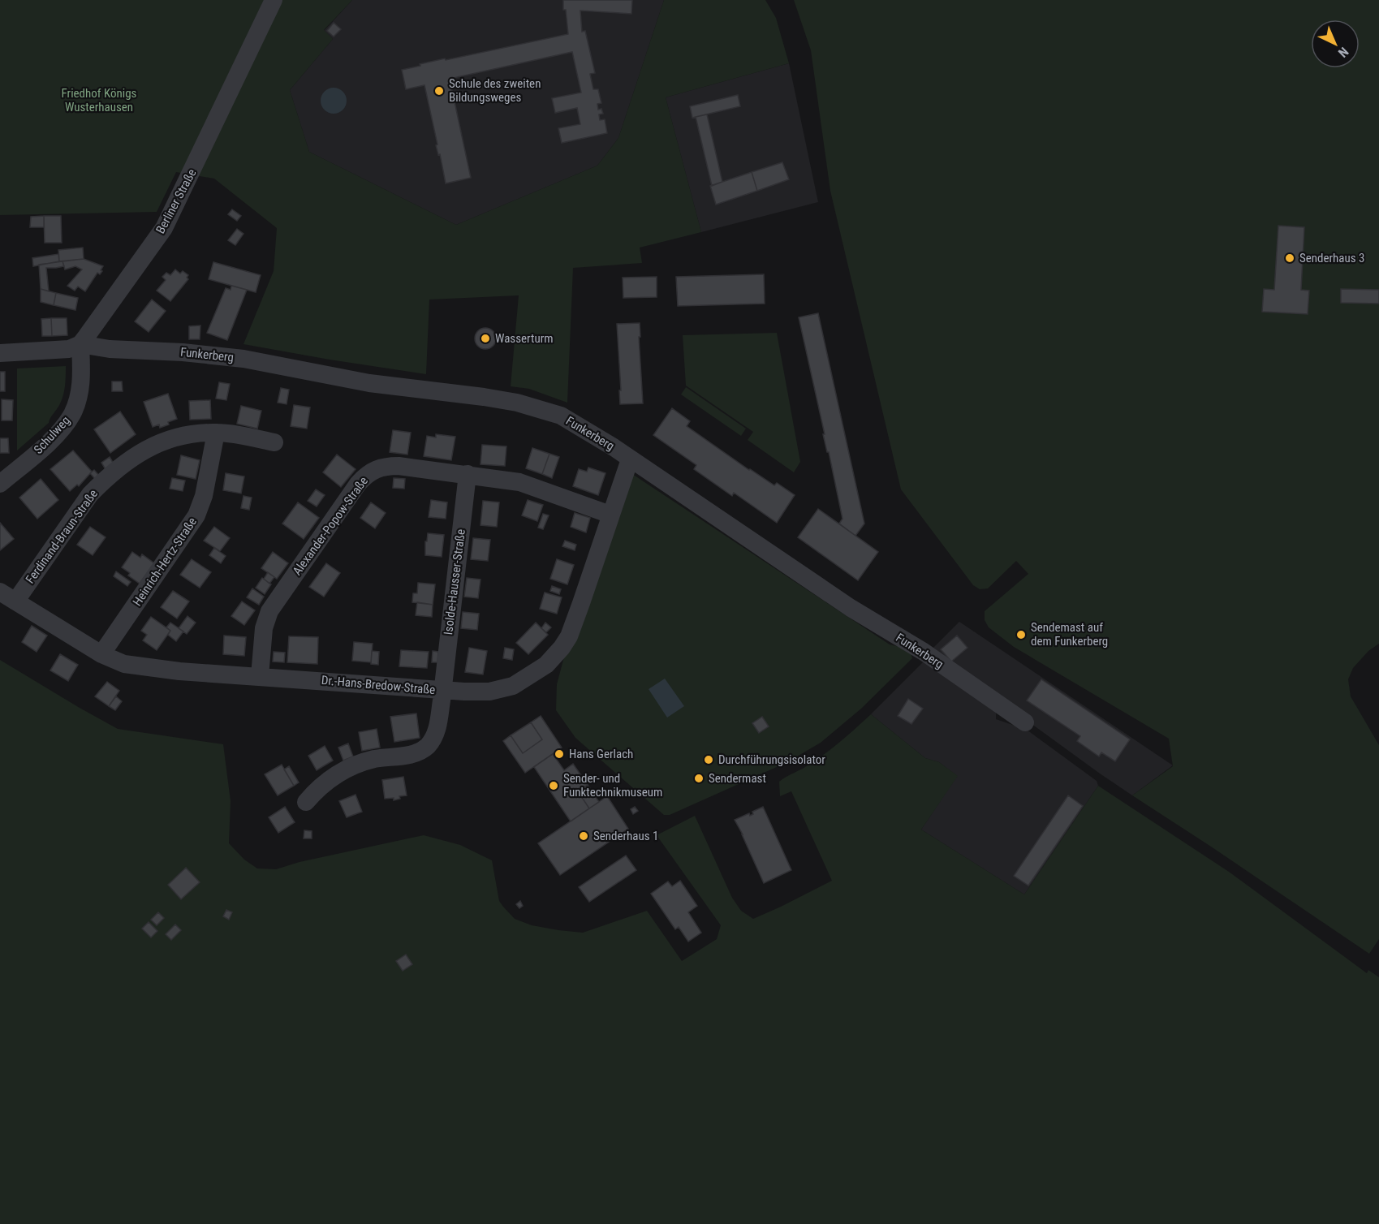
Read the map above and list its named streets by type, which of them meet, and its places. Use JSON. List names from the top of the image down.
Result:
{
  "streets": {
    "street": [
      "Berliner Straße",
      "Funkerberg",
      "Schulweg",
      "Alexander-Popow-Straße",
      "Ferdinand-Braun-Straße",
      "Heinrich-Hertz-Straße",
      "Isolde-Hausser-Straße",
      "Dr.-Hans-Bredow-Straße"
    ]
  },
  "crossings": [
    ["Berliner Straße", "Funkerberg"],
    ["Berliner Straße", "Schulweg"],
    ["Funkerberg", "Schulweg"],
    ["Funkerberg", "Dr.-Hans-Bredow-Straße"],
    ["Alexander-Popow-Straße", "Isolde-Hausser-Straße"],
    ["Alexander-Popow-Straße", "Dr.-Hans-Bredow-Straße"],
    ["Ferdinand-Braun-Straße", "Heinrich-Hertz-Straße"],
    ["Ferdinand-Braun-Straße", "Dr.-Hans-Bredow-Straße"],
    ["Heinrich-Hertz-Straße", "Dr.-Hans-Bredow-Straße"],
    ["Isolde-Hausser-Straße", "Dr.-Hans-Bredow-Straße"]
  ],
  "parks": ["Friedhof Königs Wusterhausen"],
  "places": [
    "Schule des zweiten Bildungsweges",
    "Senderhaus 3",
    "Wasserturm",
    "Sendemast auf dem Funkerberg",
    "Hans Gerlach",
    "Durchführungsisolator",
    "Sendermast",
    "Sender- und Funktechnikmuseum",
    "Senderhaus 1"
  ],
  "north": "bottom right"
}
